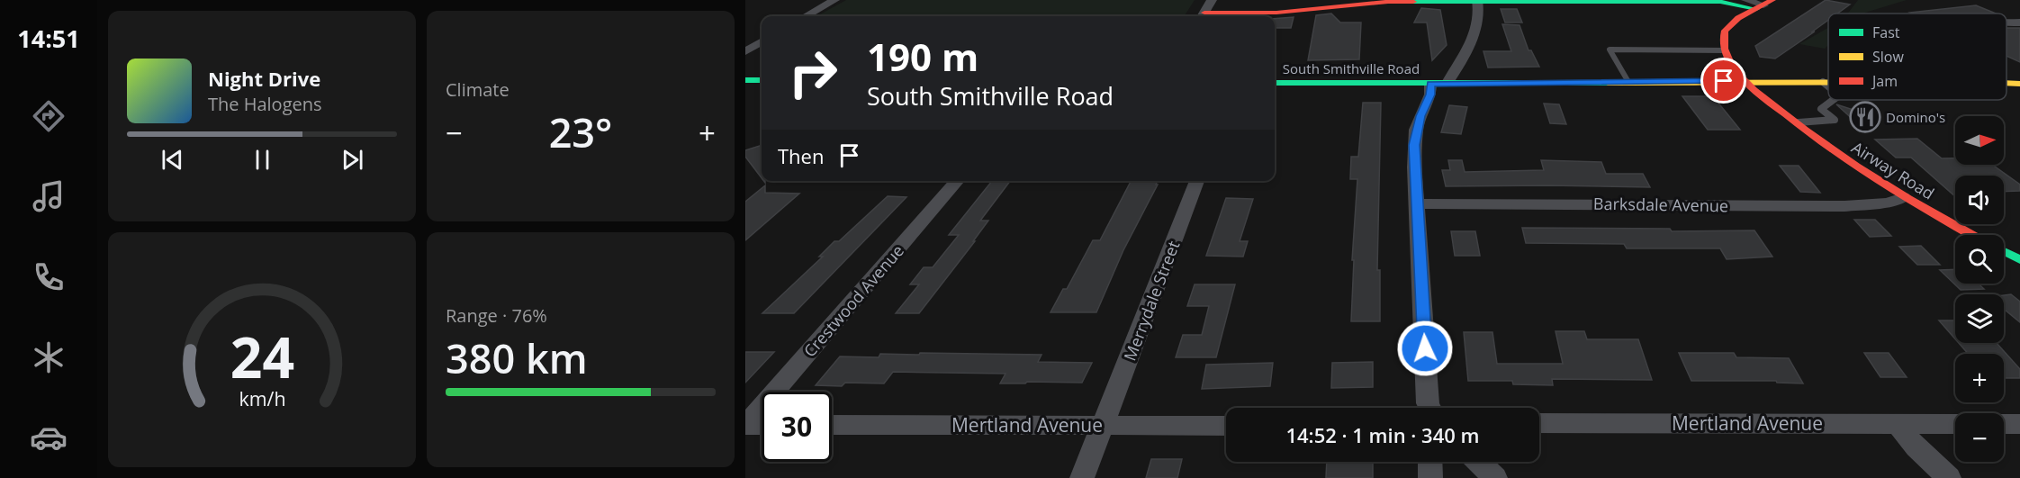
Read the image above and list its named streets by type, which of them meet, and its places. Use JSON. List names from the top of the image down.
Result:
{
  "streets": {
    "main road": ["South Smithville Road", "Airway Road"],
    "street": [
      "Barksdale Avenue",
      "Crestwood Avenue",
      "Merrydale Street",
      "Mertland Avenue"
    ]
  },
  "crossings": [
    ["South Smithville Road", "Airway Road"],
    ["Airway Road", "Barksdale Avenue"],
    ["Merrydale Street", "Mertland Avenue"]
  ],
  "places": {
    "restaurant": ["Domino's"]
  },
  "legend": ["Fast", "Slow", "Jam"],
  "north": "right",
  "page": {
    "tabs": "14:51",
    "tile": [
      "Climate",
      ["Range · 76%", "380 km"]
    ],
    "turn": ["190 m", "South Smithville Road"],
    "song": ["Night Drive", "The Halogens"],
    "heat": ["−", "23°", "+"],
    "map_buttons": ["+", "−"],
    "then": "Then",
    "limit": "30",
    "trip": "14:52 · 1 min · 340 m",
    "gauge": ["24", "km/h"]
  }
}
